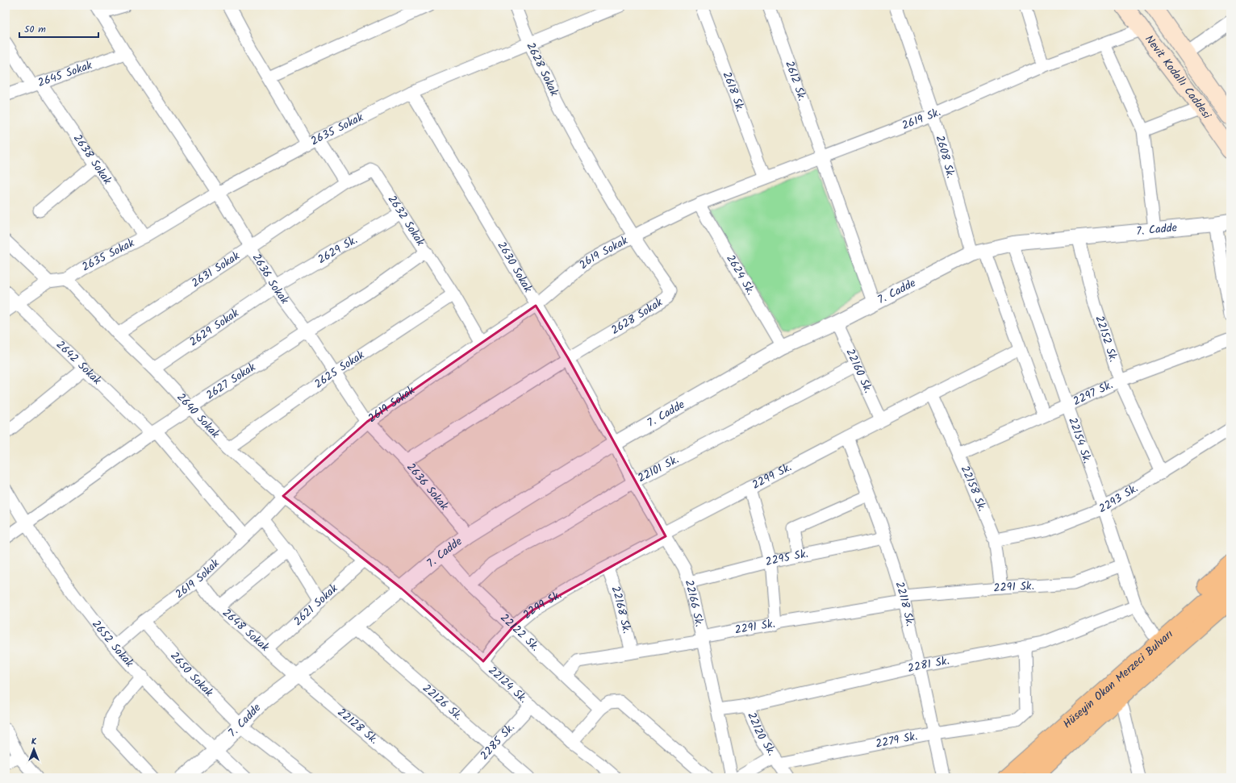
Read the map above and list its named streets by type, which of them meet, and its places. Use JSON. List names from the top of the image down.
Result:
{
  "streets": {
    "main road": ["Nevit Kodallı Caddesi", "Hüseyin Okan Merzeci Bulvarı"],
    "street": [
      "2628 Sokak",
      "2645 Sokak",
      "2612 Sk.",
      "2618 Sk.",
      "2619 Sk.",
      "2635 Sokak",
      "2608 Sk.",
      "2638 Sokak",
      "2632 Sokak",
      "7. Cadde",
      "2629 Sk.",
      "2619 Sokak",
      "2630 Sokak",
      "2631 Sokak",
      "2624 Sk.",
      "2636 Sokak",
      "2629 Sokak",
      "22152 Sk.",
      "2642 Sokak",
      "2625 Sokak",
      "22160 Sk.",
      "2627 Sokak",
      "2297 Sk.",
      "2640 Sokak",
      "22154 Sk.",
      "22101 Sk.",
      "2299 Sk.",
      "22158 Sk.",
      "2293 Sk.",
      "2295 Sk.",
      "2291 Sk.",
      "22166 Sk.",
      "22118 Sk.",
      "2621 Sokak",
      "22168 Sk.",
      "2648 Sokak",
      "22122 Sk.",
      "2652 Sokak",
      "2281 Sk.",
      "2650 Sokak",
      "22124 Sk.",
      "22126 Sk.",
      "22128 Sk.",
      "22120 Sk.",
      "2279 Sk.",
      "2285 Sk."
    ]
  },
  "crossings": [
    ["2628 Sokak", "2635 Sokak"],
    ["2628 Sokak", "2619 Sokak"],
    ["2628 Sokak", "2630 Sokak"],
    ["2628 Sokak", "2636 Sokak"],
    ["2645 Sokak", "2638 Sokak"],
    ["2645 Sokak", "2636 Sokak"],
    ["Nevit Kodallı Caddesi", "2619 Sk."],
    ["2612 Sk.", "2619 Sk."],
    ["2612 Sk.", "7. Cadde"],
    ["2618 Sk.", "2619 Sk."],
    ["2619 Sk.", "2608 Sk."],
    ["2619 Sk.", "2619 Sokak"],
    ["2619 Sk.", "2624 Sk."],
    ["2635 Sokak", "2638 Sokak"],
    ["2635 Sokak", "2630 Sokak"],
    ["2635 Sokak", "2636 Sokak"],
    ["2635 Sokak", "2640 Sokak"],
    ["2608 Sk.", "7. Cadde"],
    ["2608 Sk.", "2297 Sk."],
    ["2608 Sk.", "2299 Sk."],
    ["2632 Sokak", "2629 Sk."],
    ["2632 Sokak", "2619 Sokak"],
    ["2632 Sokak", "2631 Sokak"],
    ["2632 Sokak", "2625 Sokak"],
    ["2632 Sokak", "2627 Sokak"],
    ["7. Cadde", "2630 Sokak"],
    ["7. Cadde", "2624 Sk."],
    ["7. Cadde", "2636 Sokak"],
    ["7. Cadde", "22152 Sk."],
    ["7. Cadde", "22160 Sk."],
    ["7. Cadde", "2640 Sokak"],
    ["7. Cadde", "22154 Sk."],
    ["7. Cadde", "22166 Sk."],
    ["7. Cadde", "2648 Sokak"],
    ["7. Cadde", "22122 Sk."],
    ["7. Cadde", "2652 Sokak"],
    ["7. Cadde", "2650 Sokak"],
    ["7. Cadde", "22124 Sk."],
    ["7. Cadde", "22126 Sk."],
    ["7. Cadde", "22128 Sk."],
    ["2629 Sk.", "2636 Sokak"],
    ["2629 Sk.", "2629 Sokak"],
    ["2619 Sokak", "2630 Sokak"],
    ["2619 Sokak", "2624 Sk."],
    ["2619 Sokak", "2636 Sokak"],
    ["2619 Sokak", "2642 Sokak"],
    ["2619 Sokak", "2640 Sokak"],
    ["2619 Sokak", "2648 Sokak"],
    ["2619 Sokak", "2652 Sokak"],
    ["2619 Sokak", "2650 Sokak"],
    ["2630 Sokak", "22166 Sk."],
    ["2631 Sokak", "2636 Sokak"],
    ["2631 Sokak", "2640 Sokak"],
    ["2636 Sokak", "2629 Sokak"],
    ["2636 Sokak", "2625 Sokak"],
    ["2636 Sokak", "2627 Sokak"],
    ["2629 Sokak", "2640 Sokak"],
    ["22152 Sk.", "2297 Sk."],
    ["22152 Sk.", "2293 Sk."],
    ["2642 Sokak", "2627 Sokak"],
    ["2625 Sokak", "2640 Sokak"],
    ["22160 Sk.", "22101 Sk."],
    ["22160 Sk.", "2299 Sk."],
    ["2627 Sokak", "2640 Sokak"],
    ["2627 Sokak", "2652 Sokak"],
    ["2297 Sk.", "22154 Sk."],
    ["2297 Sk.", "22158 Sk."],
    ["2640 Sokak", "2621 Sokak"],
    ["2640 Sokak", "22124 Sk."],
    ["22154 Sk.", "2293 Sk."],
    ["22154 Sk.", "2291 Sk."],
    ["22154 Sk.", "2281 Sk."],
    ["22101 Sk.", "22166 Sk."],
    ["22101 Sk.", "22122 Sk."],
    ["2299 Sk.", "22158 Sk."],
    ["2299 Sk.", "22166 Sk."],
    ["2299 Sk.", "22118 Sk."],
    ["2299 Sk.", "22168 Sk."],
    ["2299 Sk.", "22122 Sk."],
    ["2299 Sk.", "22124 Sk."],
    ["22158 Sk.", "2293 Sk."],
    ["22158 Sk.", "2291 Sk."],
    ["2295 Sk.", "22166 Sk."],
    ["2295 Sk.", "22118 Sk."],
    ["2291 Sk.", "22166 Sk."],
    ["2291 Sk.", "22118 Sk."],
    ["2291 Sk.", "22168 Sk."],
    ["2291 Sk.", "22122 Sk."],
    ["22166 Sk.", "2281 Sk."],
    ["22118 Sk.", "2281 Sk."],
    ["22118 Sk.", "2279 Sk."],
    ["2621 Sokak", "2648 Sokak"],
    ["2648 Sokak", "22128 Sk."],
    ["2281 Sk.", "22120 Sk."],
    ["2281 Sk.", "2279 Sk."],
    ["22124 Sk.", "2285 Sk."],
    ["22126 Sk.", "2285 Sk."],
    ["22120 Sk.", "2279 Sk."]
  ],
  "scale_bar": "50 m",
  "north": "top"
}
